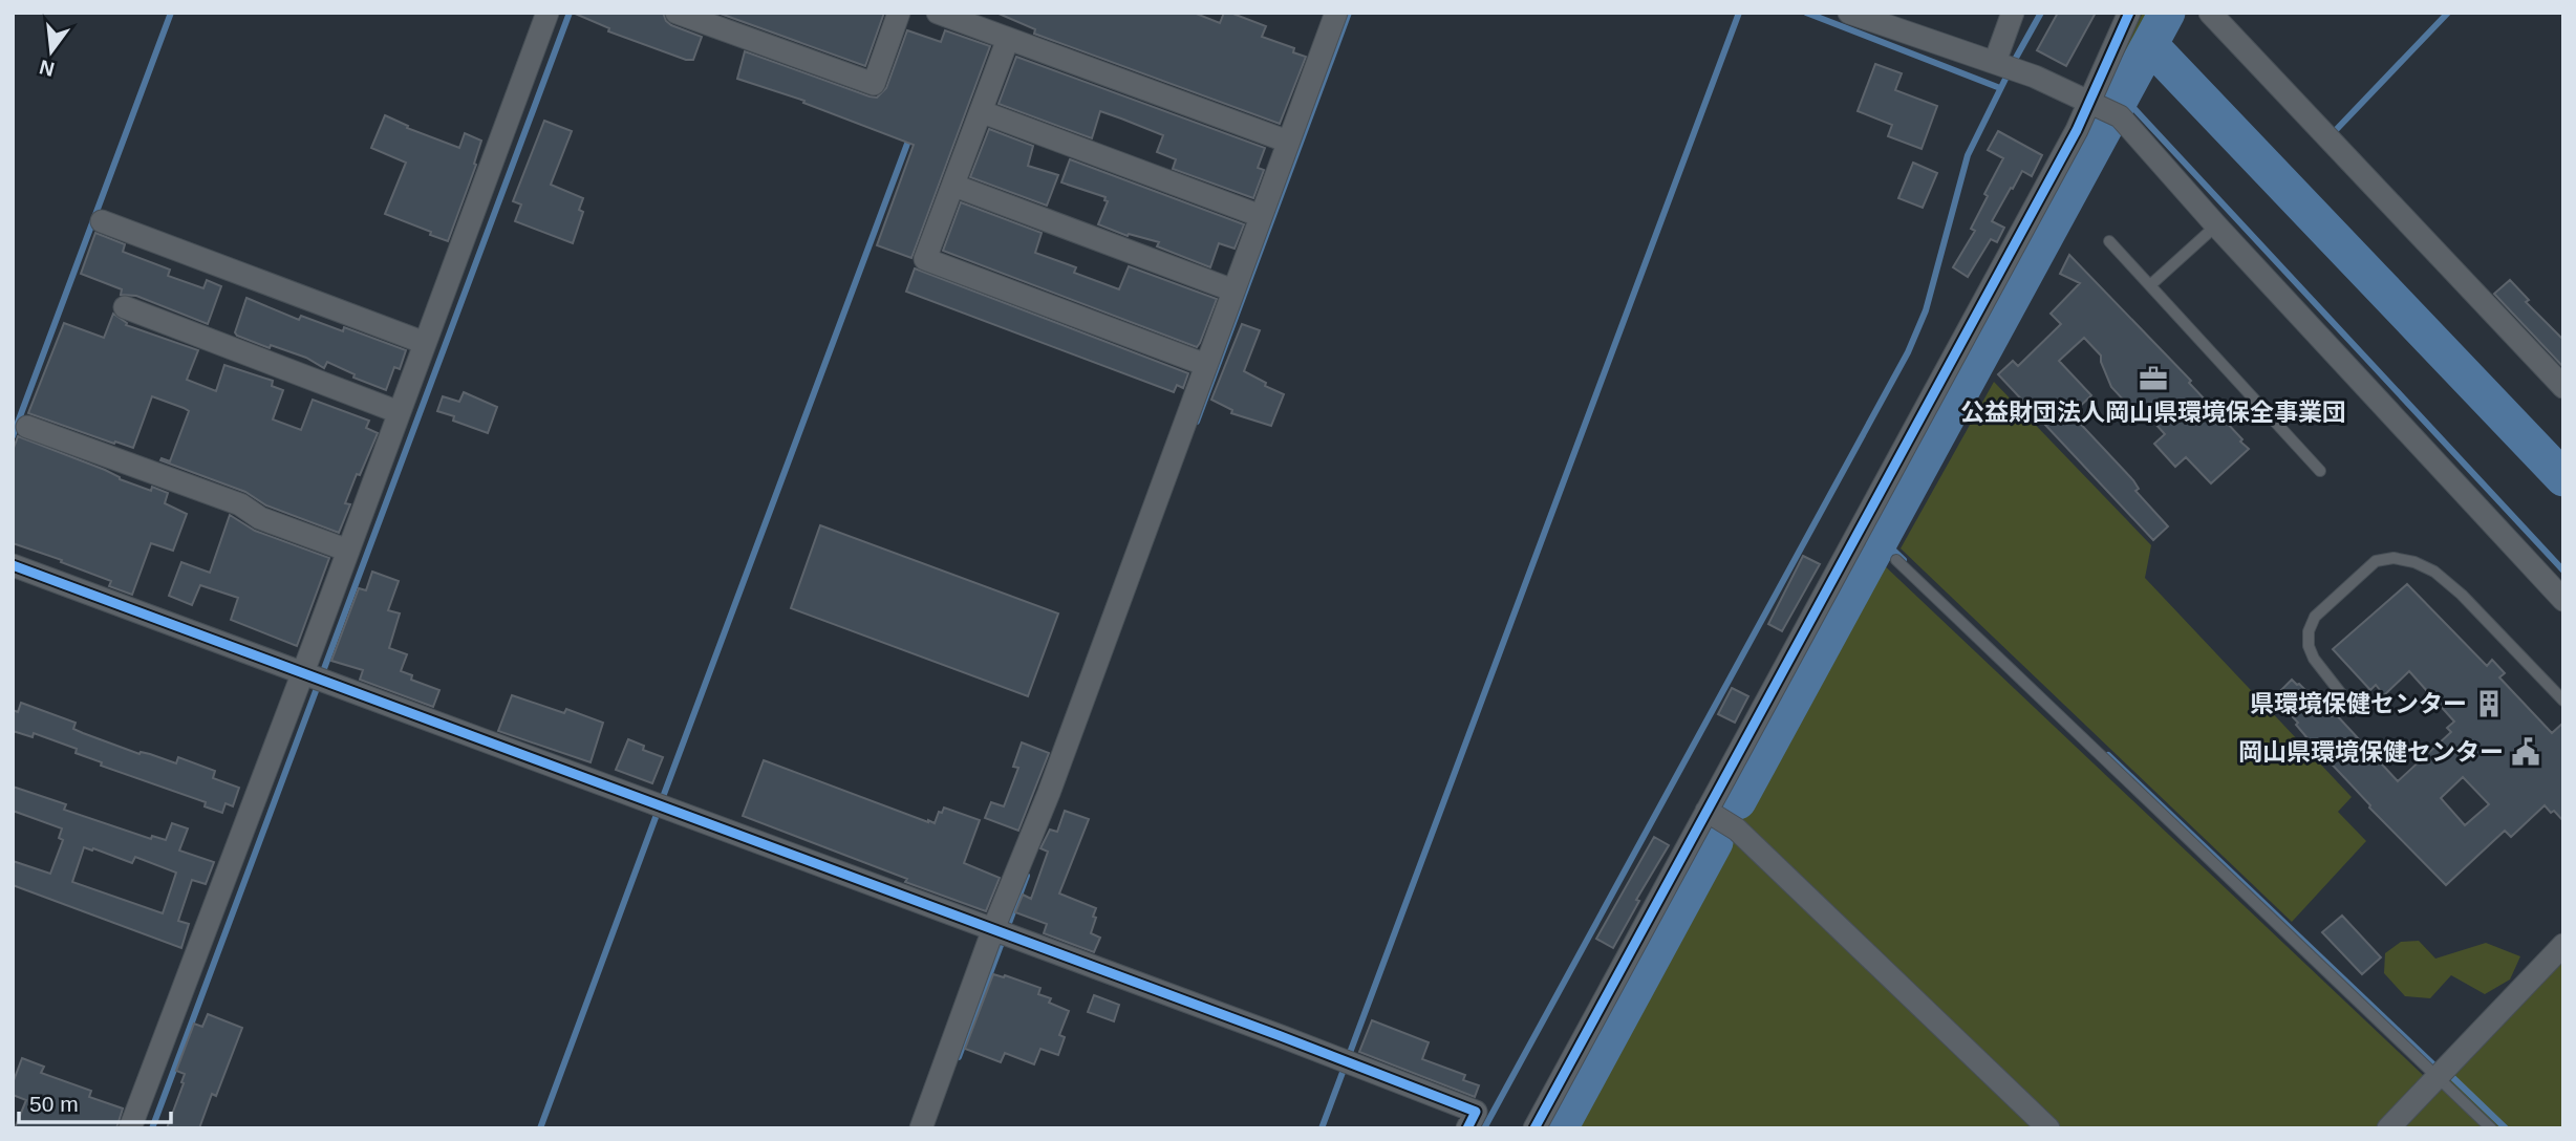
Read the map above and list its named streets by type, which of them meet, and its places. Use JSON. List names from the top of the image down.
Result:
{
  "places": {
    "office": ["公益財団法人岡山県環境保全事業団"],
    "building": ["県環境保健センター"],
    "public building": ["岡山県環境保健センター"]
  },
  "scale_bar": "50 m",
  "north": "bottom"
}
